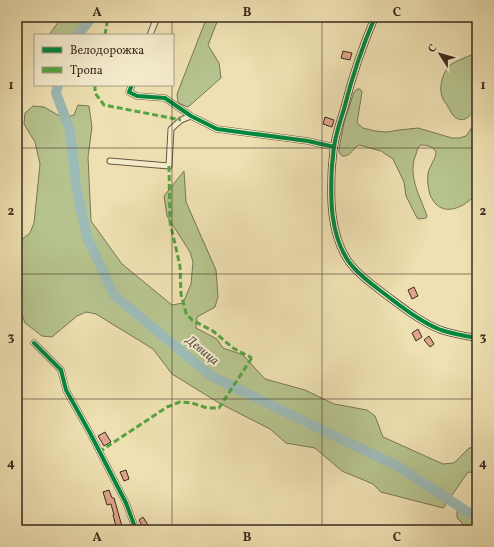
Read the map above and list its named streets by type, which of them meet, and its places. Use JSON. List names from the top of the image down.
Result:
{
  "water": ["Девица"],
  "legend": ["Велодорожка", "Тропа"],
  "north": "top left",
  "grid": {
    "columns": ["A", "B", "C"],
    "rows": [
      "1",
      "2",
      "3",
      "4"
    ]
  }
}
